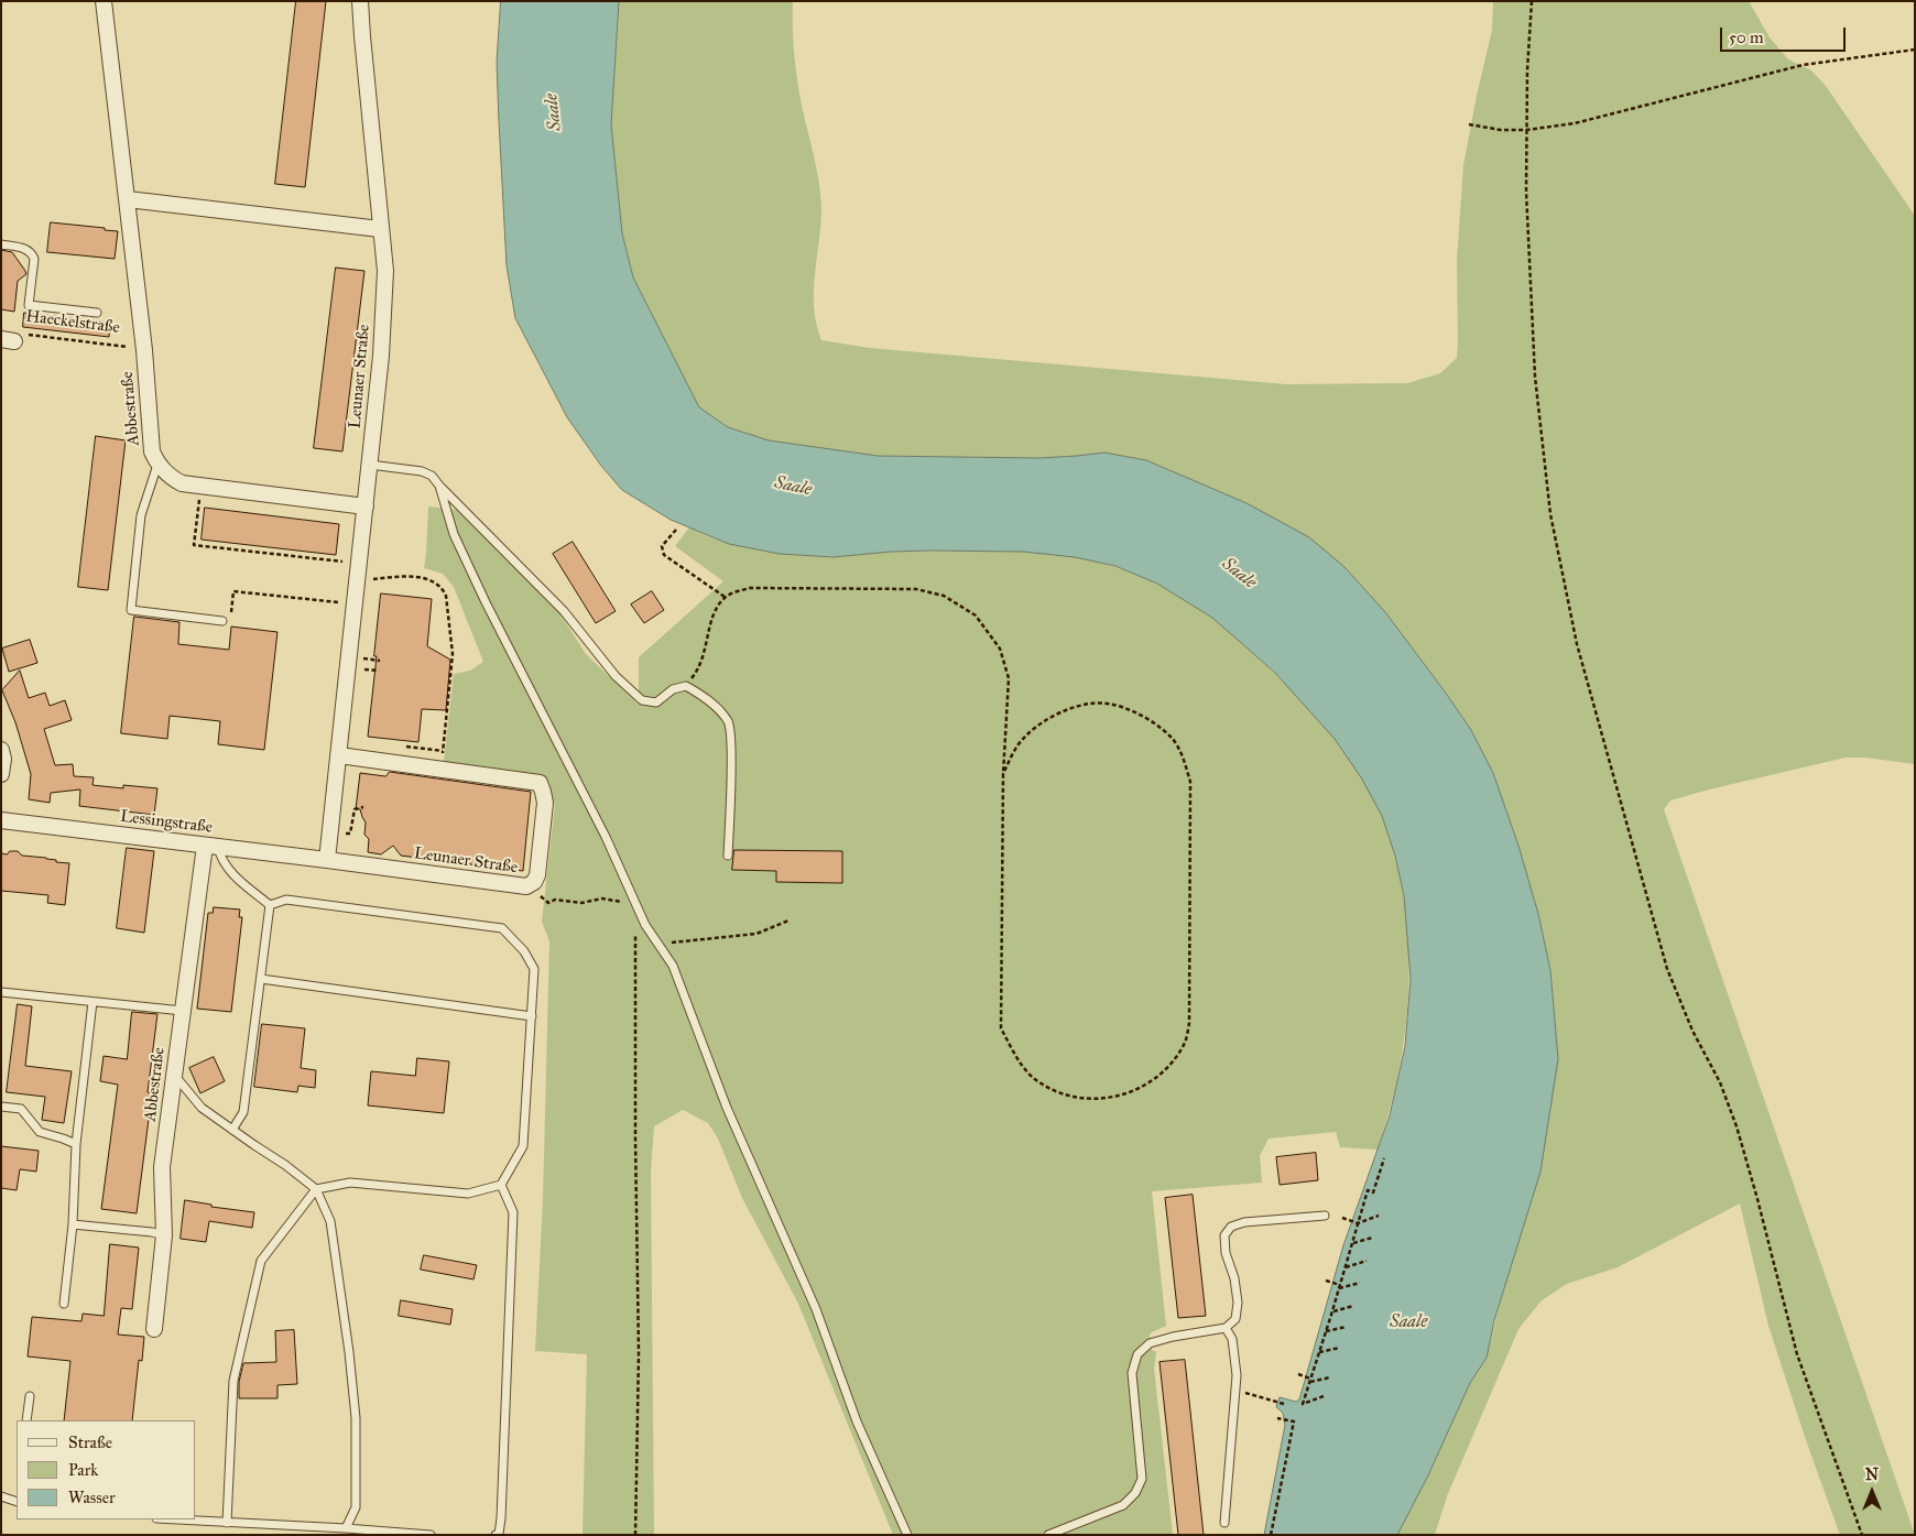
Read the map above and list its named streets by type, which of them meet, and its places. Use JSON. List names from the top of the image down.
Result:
{
  "streets": {
    "street": ["Leunaer Straße", "Abbestraße", "Lessingstraße"],
    "path": ["Haeckelstraße"]
  },
  "crossings": [
    ["Leunaer Straße", "Abbestraße"],
    ["Leunaer Straße", "Lessingstraße"],
    ["Abbestraße", "Lessingstraße"]
  ],
  "water": ["Saale"],
  "legend": ["Straße", "Park", "Wasser"],
  "scale_bar": "50 m",
  "north": "top"
}
